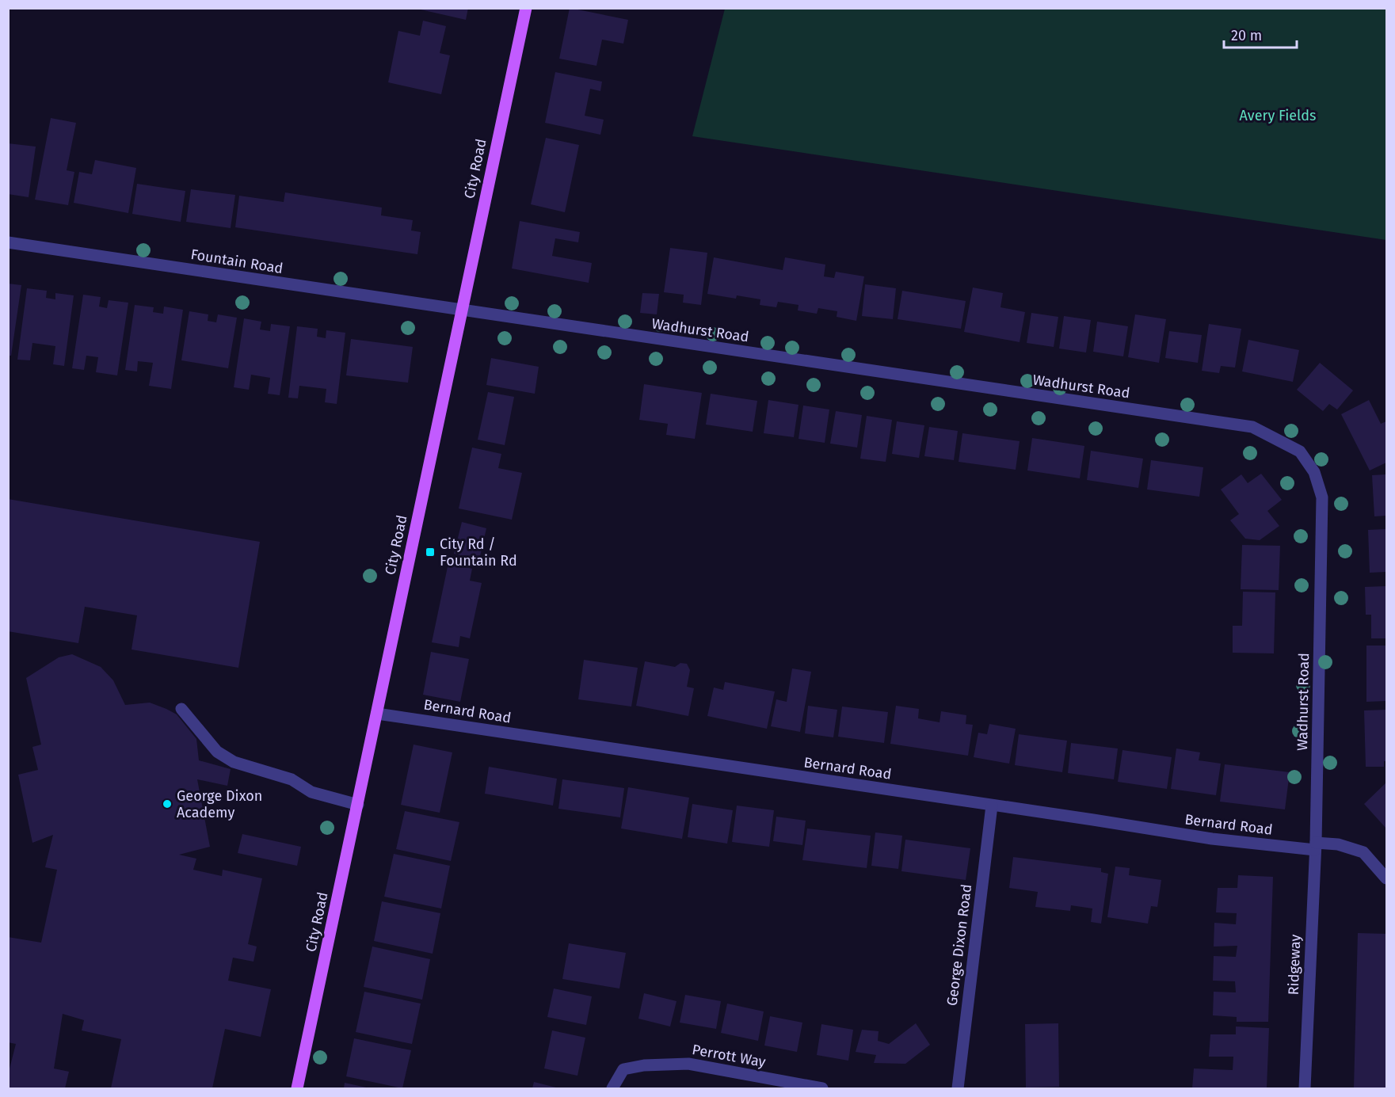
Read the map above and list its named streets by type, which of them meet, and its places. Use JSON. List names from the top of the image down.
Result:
{
  "streets": {
    "main road": ["City Road"],
    "street": [
      "Fountain Road",
      "Wadhurst Road",
      "Bernard Road",
      "George Dixon Road",
      "Ridgeway",
      "Perrott Way"
    ]
  },
  "crossings": [
    ["City Road", "Fountain Road"],
    ["City Road", "Wadhurst Road"],
    ["City Road", "Bernard Road"],
    ["Fountain Road", "Wadhurst Road"],
    ["Wadhurst Road", "Bernard Road"],
    ["Wadhurst Road", "Ridgeway"],
    ["Bernard Road", "George Dixon Road"],
    ["Bernard Road", "Ridgeway"]
  ],
  "parks": ["Avery Fields"],
  "places": {
    "transit": ["City Rd / Fountain Rd"],
    "other": ["George Dixon Academy"]
  },
  "scale_bar": "20 m"
}
